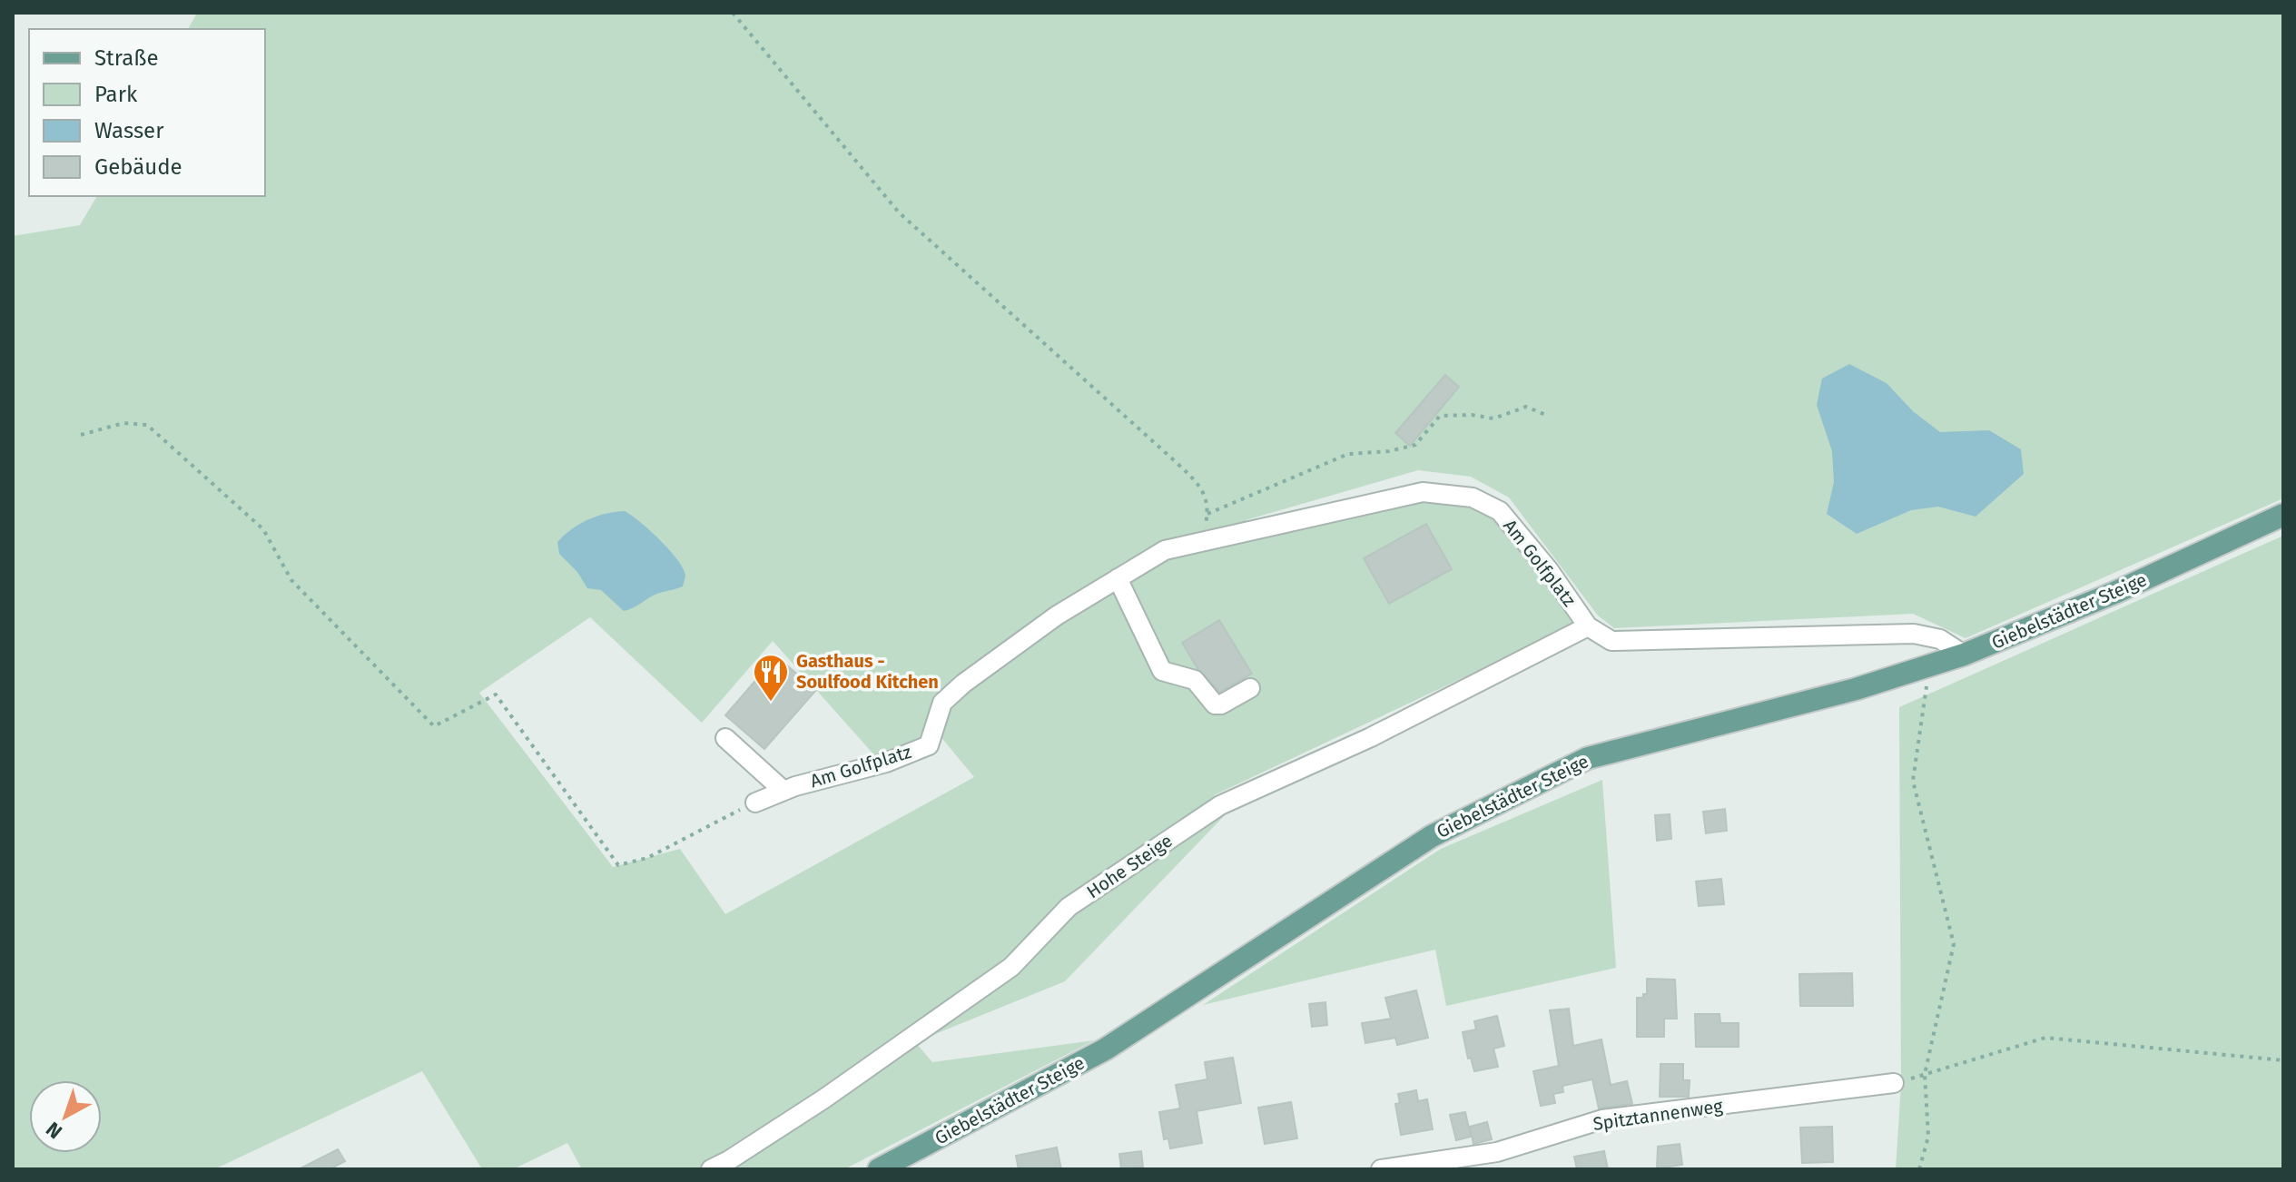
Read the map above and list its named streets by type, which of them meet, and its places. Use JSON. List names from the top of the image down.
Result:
{
  "streets": {
    "main road": ["Giebelstädter Steige"],
    "street": ["Am Golfplatz", "Hohe Steige", "Spitztannenweg"]
  },
  "crossings": [
    ["Am Golfplatz", "Hohe Steige"]
  ],
  "places": {
    "restaurant": ["Gasthaus - Soulfood Kitchen"]
  },
  "legend": [
    "Straße",
    "Park",
    "Wasser",
    "Gebäude"
  ],
  "north": "bottom left"
}
